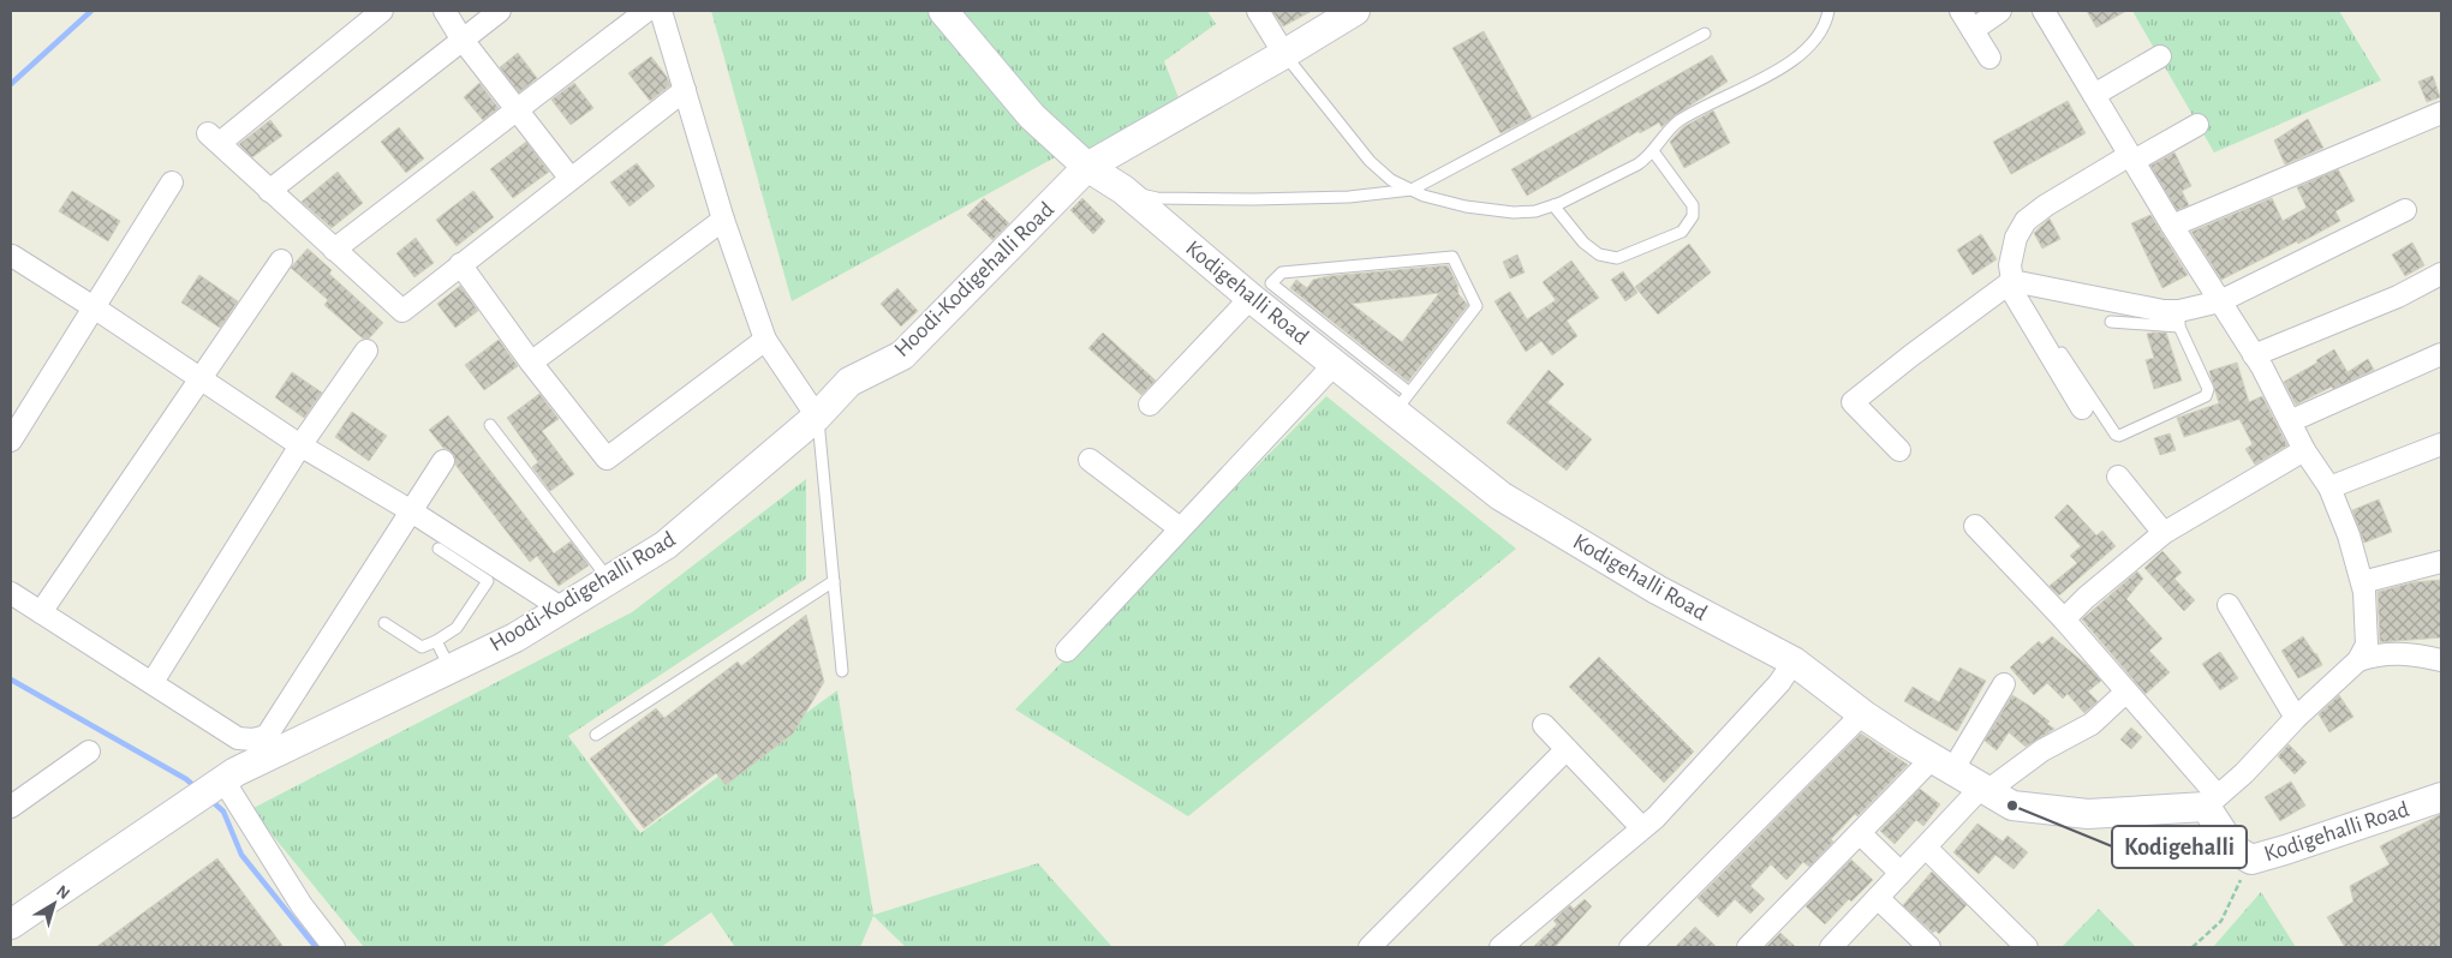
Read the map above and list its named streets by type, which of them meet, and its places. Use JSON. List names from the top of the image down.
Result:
{
  "streets": {
    "street": ["Hoodi-Kodigehalli Road", "Kodigehalli Road"]
  },
  "crossings": [
    ["Hoodi-Kodigehalli Road", "Kodigehalli Road"]
  ],
  "places": ["Kodigehalli"],
  "north": "top right"
}
